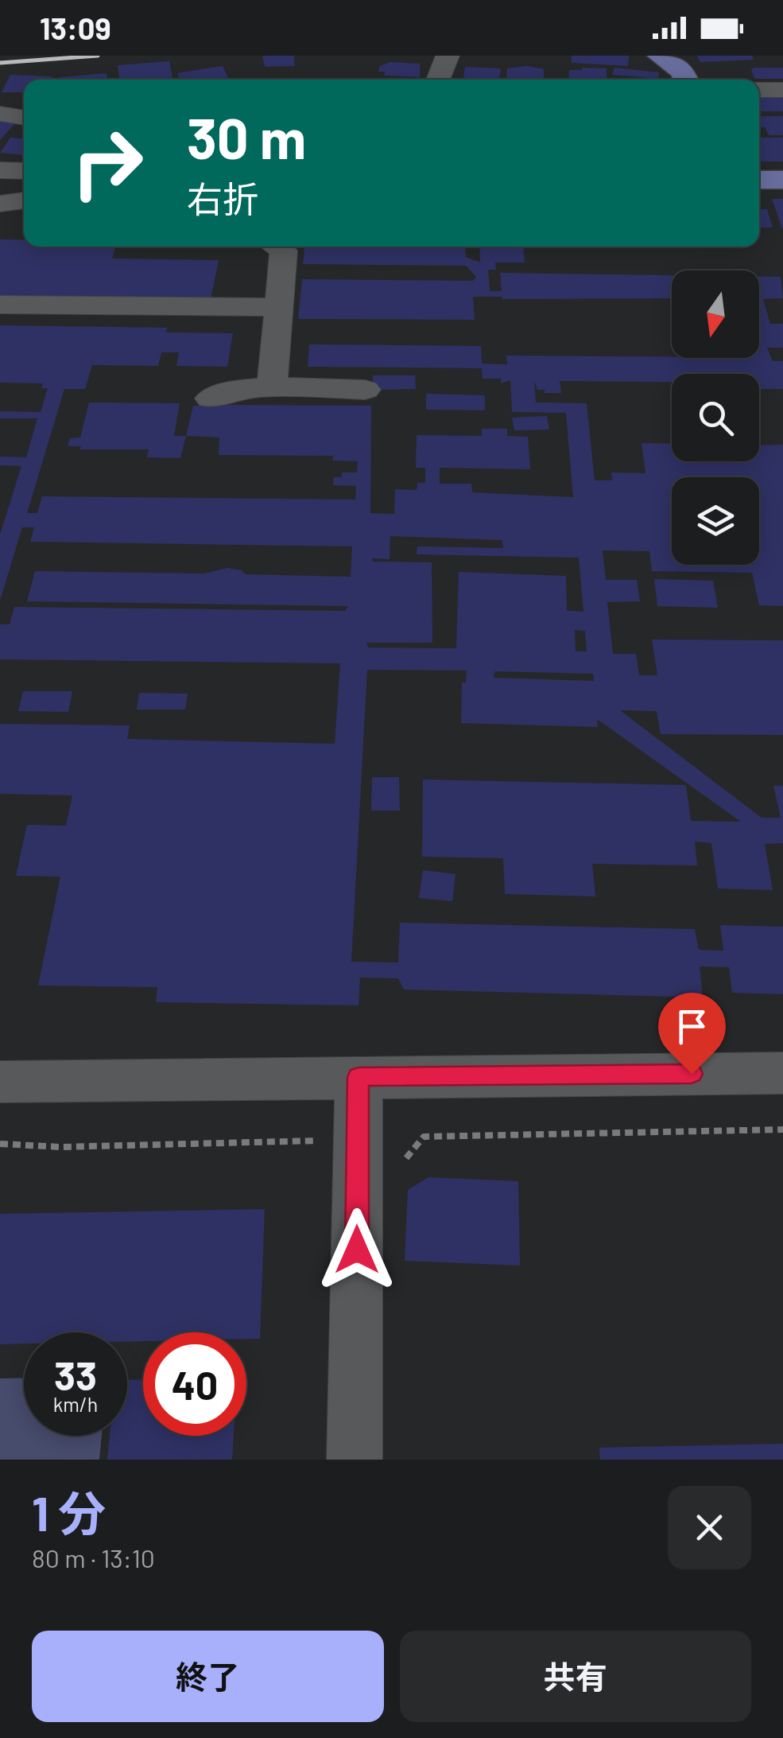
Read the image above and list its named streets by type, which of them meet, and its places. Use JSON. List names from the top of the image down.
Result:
{
  "north": "bottom",
  "page": {
    "status": "13:09",
    "turn": ["30 m", "右折"],
    "speed": "33 km/h",
    "limit": "40",
    "heading": ["1 分", "80 m · 13:10"],
    "buttons": ["終了", "共有"]
  }
}
